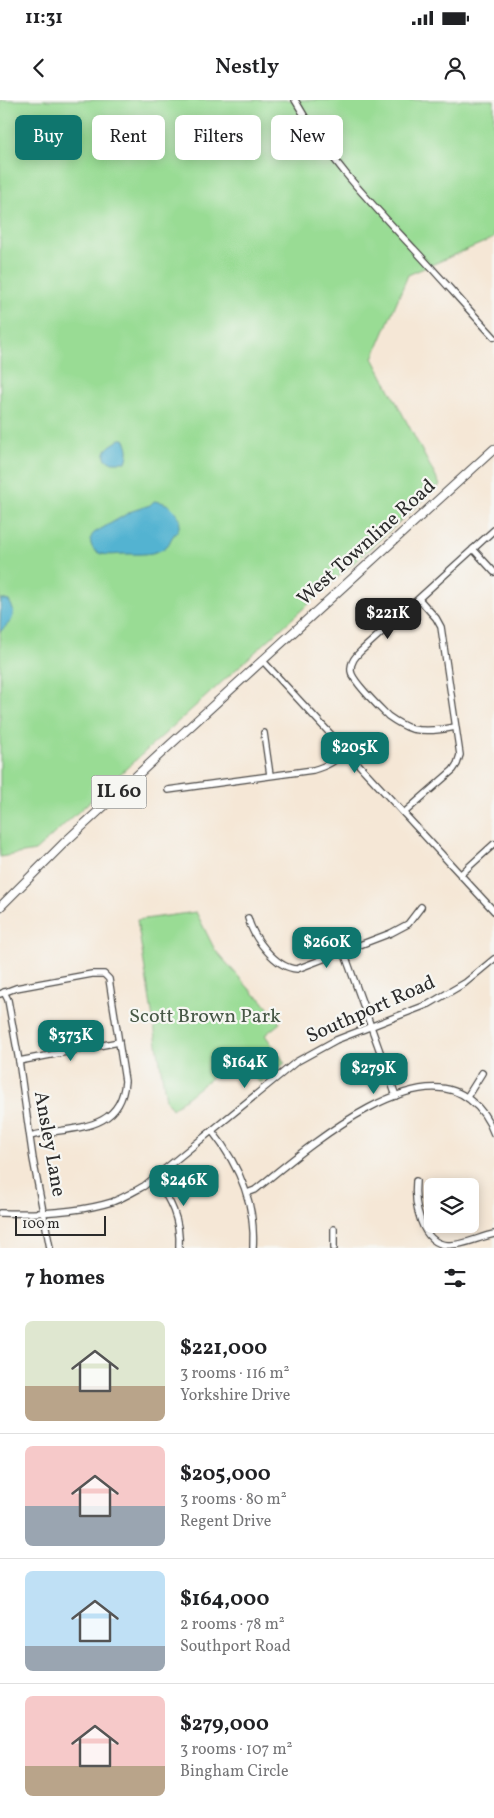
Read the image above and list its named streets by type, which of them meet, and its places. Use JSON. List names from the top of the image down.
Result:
{
  "streets": {
    "main road": ["West Townline Road", "IL 60"],
    "street": ["Southport Road", "Ansley Lane"]
  },
  "crossings": [
    ["West Townline Road", "IL 60"],
    ["Southport Road", "Ansley Lane"]
  ],
  "parks": ["Scott Brown Park"],
  "scale_bar": "100 m",
  "page": {
    "status": "11:31",
    "header": "Nestly",
    "chip": [
      "Buy",
      "Rent",
      "Filters",
      "New"
    ],
    "price": [
      "$221K",
      "$205K",
      "$260K",
      "$373K",
      "$164K",
      "$279K",
      "$246K"
    ],
    "scale": "100 m",
    "heading": "7 homes",
    "list": [
      {
        "name": "$221,000",
        "note": "3 rooms · 116 m² · Yorkshire Drive"
      },
      {
        "name": "$205,000",
        "note": "3 rooms · 80 m² · Regent Drive"
      },
      {
        "name": "$164,000",
        "note": "2 rooms · 78 m² · Southport Road"
      },
      {
        "name": "$279,000",
        "note": "3 rooms · 107 m² · Bingham Circle"
      }
    ]
  }
}
